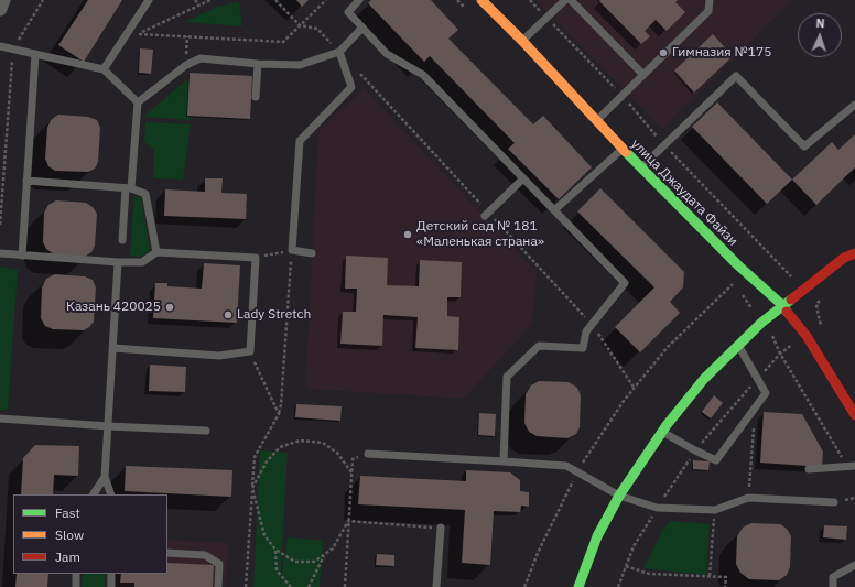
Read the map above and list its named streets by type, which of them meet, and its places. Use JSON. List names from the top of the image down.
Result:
{
  "streets": {
    "street": ["улица Джаудата Файзи"]
  },
  "places": [
    "Гимназия №175",
    "Детский сад № 181 «Маленькая страна»",
    "Казань 420025",
    "Lady Stretch"
  ],
  "legend": ["Fast", "Slow", "Jam"],
  "north": "top"
}
